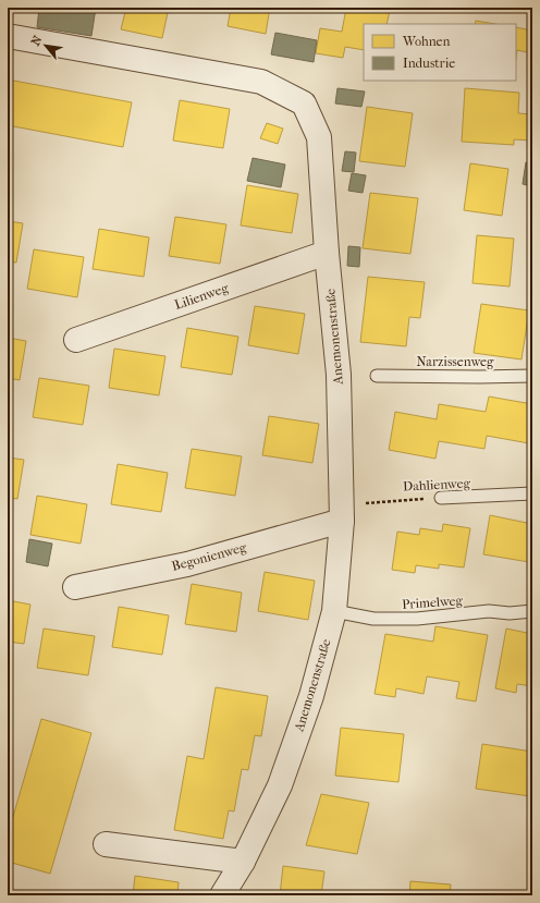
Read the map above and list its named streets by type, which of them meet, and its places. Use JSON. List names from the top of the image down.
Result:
{
  "streets": {
    "street": ["Lilienweg", "Anemonenstraße", "Begonienweg"],
    "lane": ["Narzissenweg", "Dahlienweg", "Primelweg"]
  },
  "crossings": [
    ["Lilienweg", "Anemonenstraße"],
    ["Anemonenstraße", "Dahlienweg"],
    ["Anemonenstraße", "Begonienweg"],
    ["Anemonenstraße", "Primelweg"],
    ["Dahlienweg", "Begonienweg"]
  ],
  "legend": ["Wohnen", "Industrie"],
  "north": "top left"
}
